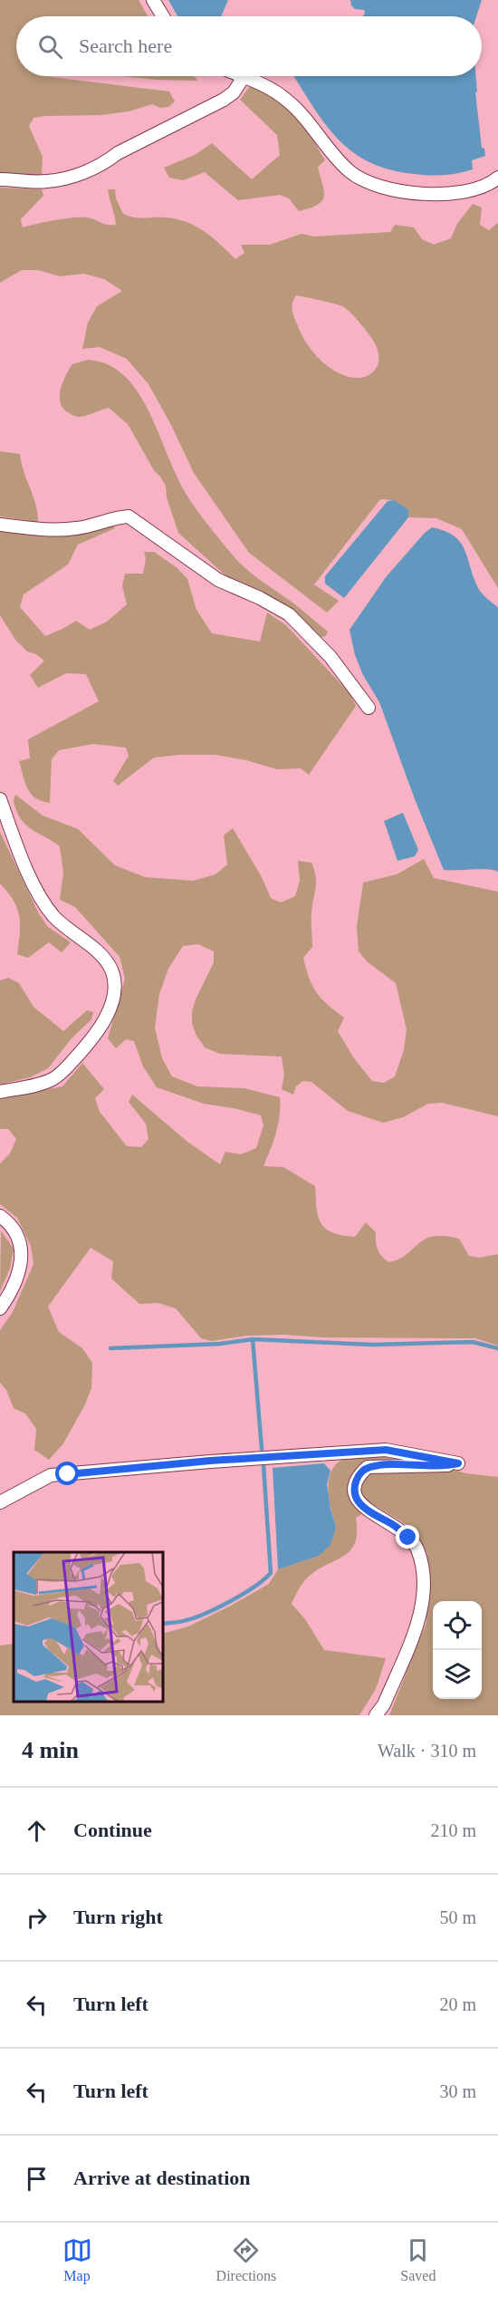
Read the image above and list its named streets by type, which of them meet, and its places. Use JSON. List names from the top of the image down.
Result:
{
  "page": {
    "search": "Search here",
    "heading": ["4 min", "Walk · 310 m"],
    "list": [
      ["Continue", "210 m"],
      ["Turn right", "50 m"],
      ["Turn left", "20 m"],
      ["Turn left", "30 m"],
      "Arrive at destination"
    ],
    "nav": ["Map", "Directions", "Saved"]
  }
}
